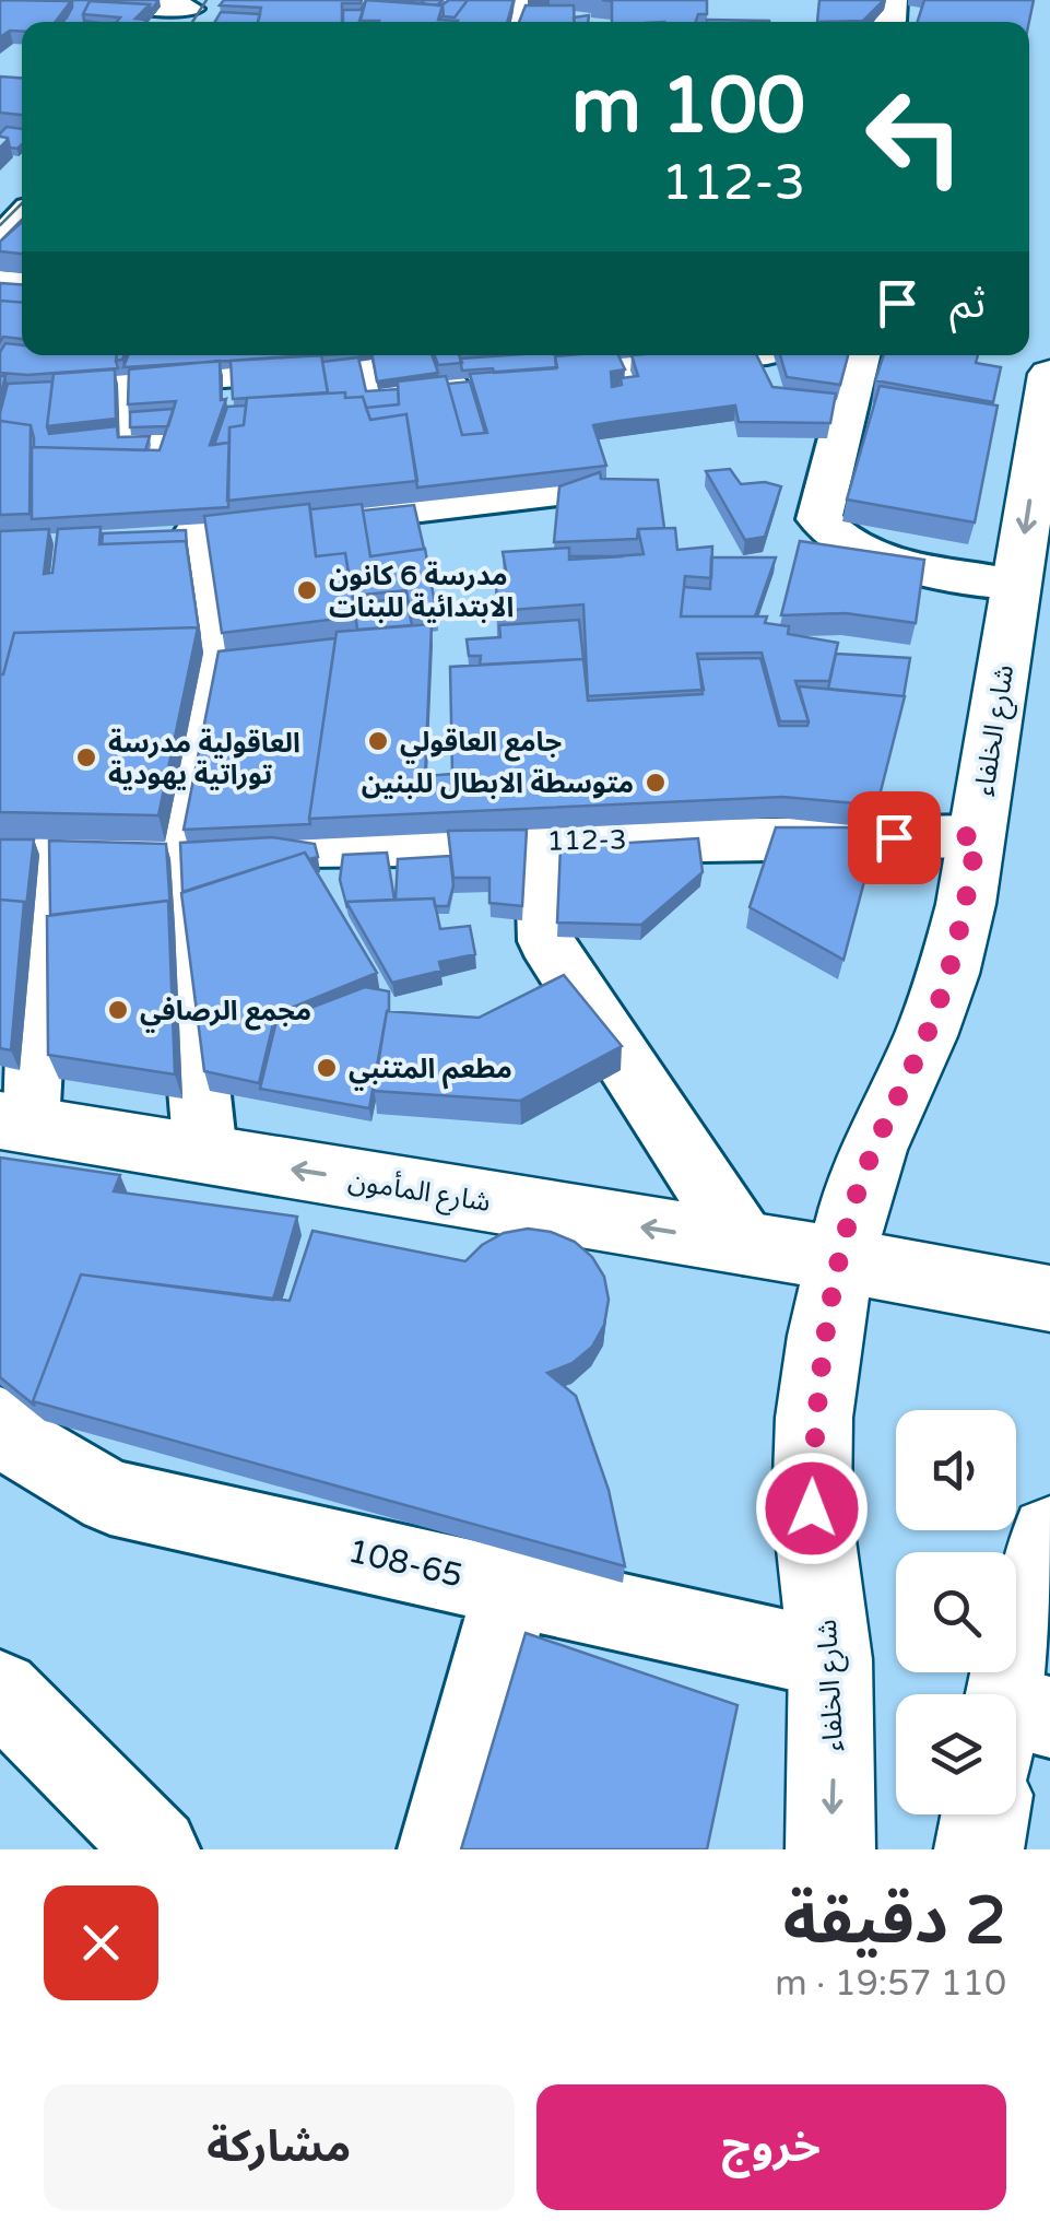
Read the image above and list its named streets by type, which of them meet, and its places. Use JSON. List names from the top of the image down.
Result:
{
  "streets": {
    "main road": ["شارع الخلفاء", "شارع المأمون"],
    "street": ["112-3", "108-65"]
  },
  "crossings": [
    ["شارع الخلفاء", "112-3"],
    ["شارع الخلفاء", "شارع المأمون"],
    ["شارع الخلفاء", "108-65"]
  ],
  "one_way": ["شارع المأمون"],
  "places": [
    "مدرسة 6 كانون الابتدائية للبنات",
    "جامع العاقولي",
    "العاقولية مدرسة توراتية يهودية",
    "متوسطة الابطال للبنين",
    "مجمع الرصافي",
    "مطعم المتنبي"
  ],
  "page": {
    "turn": ["100 m", "112-3"],
    "then": "ثم",
    "heading": ["2 دقيقة", "110 m · 19:57"],
    "buttons": ["خروج", "مشاركة"]
  }
}
